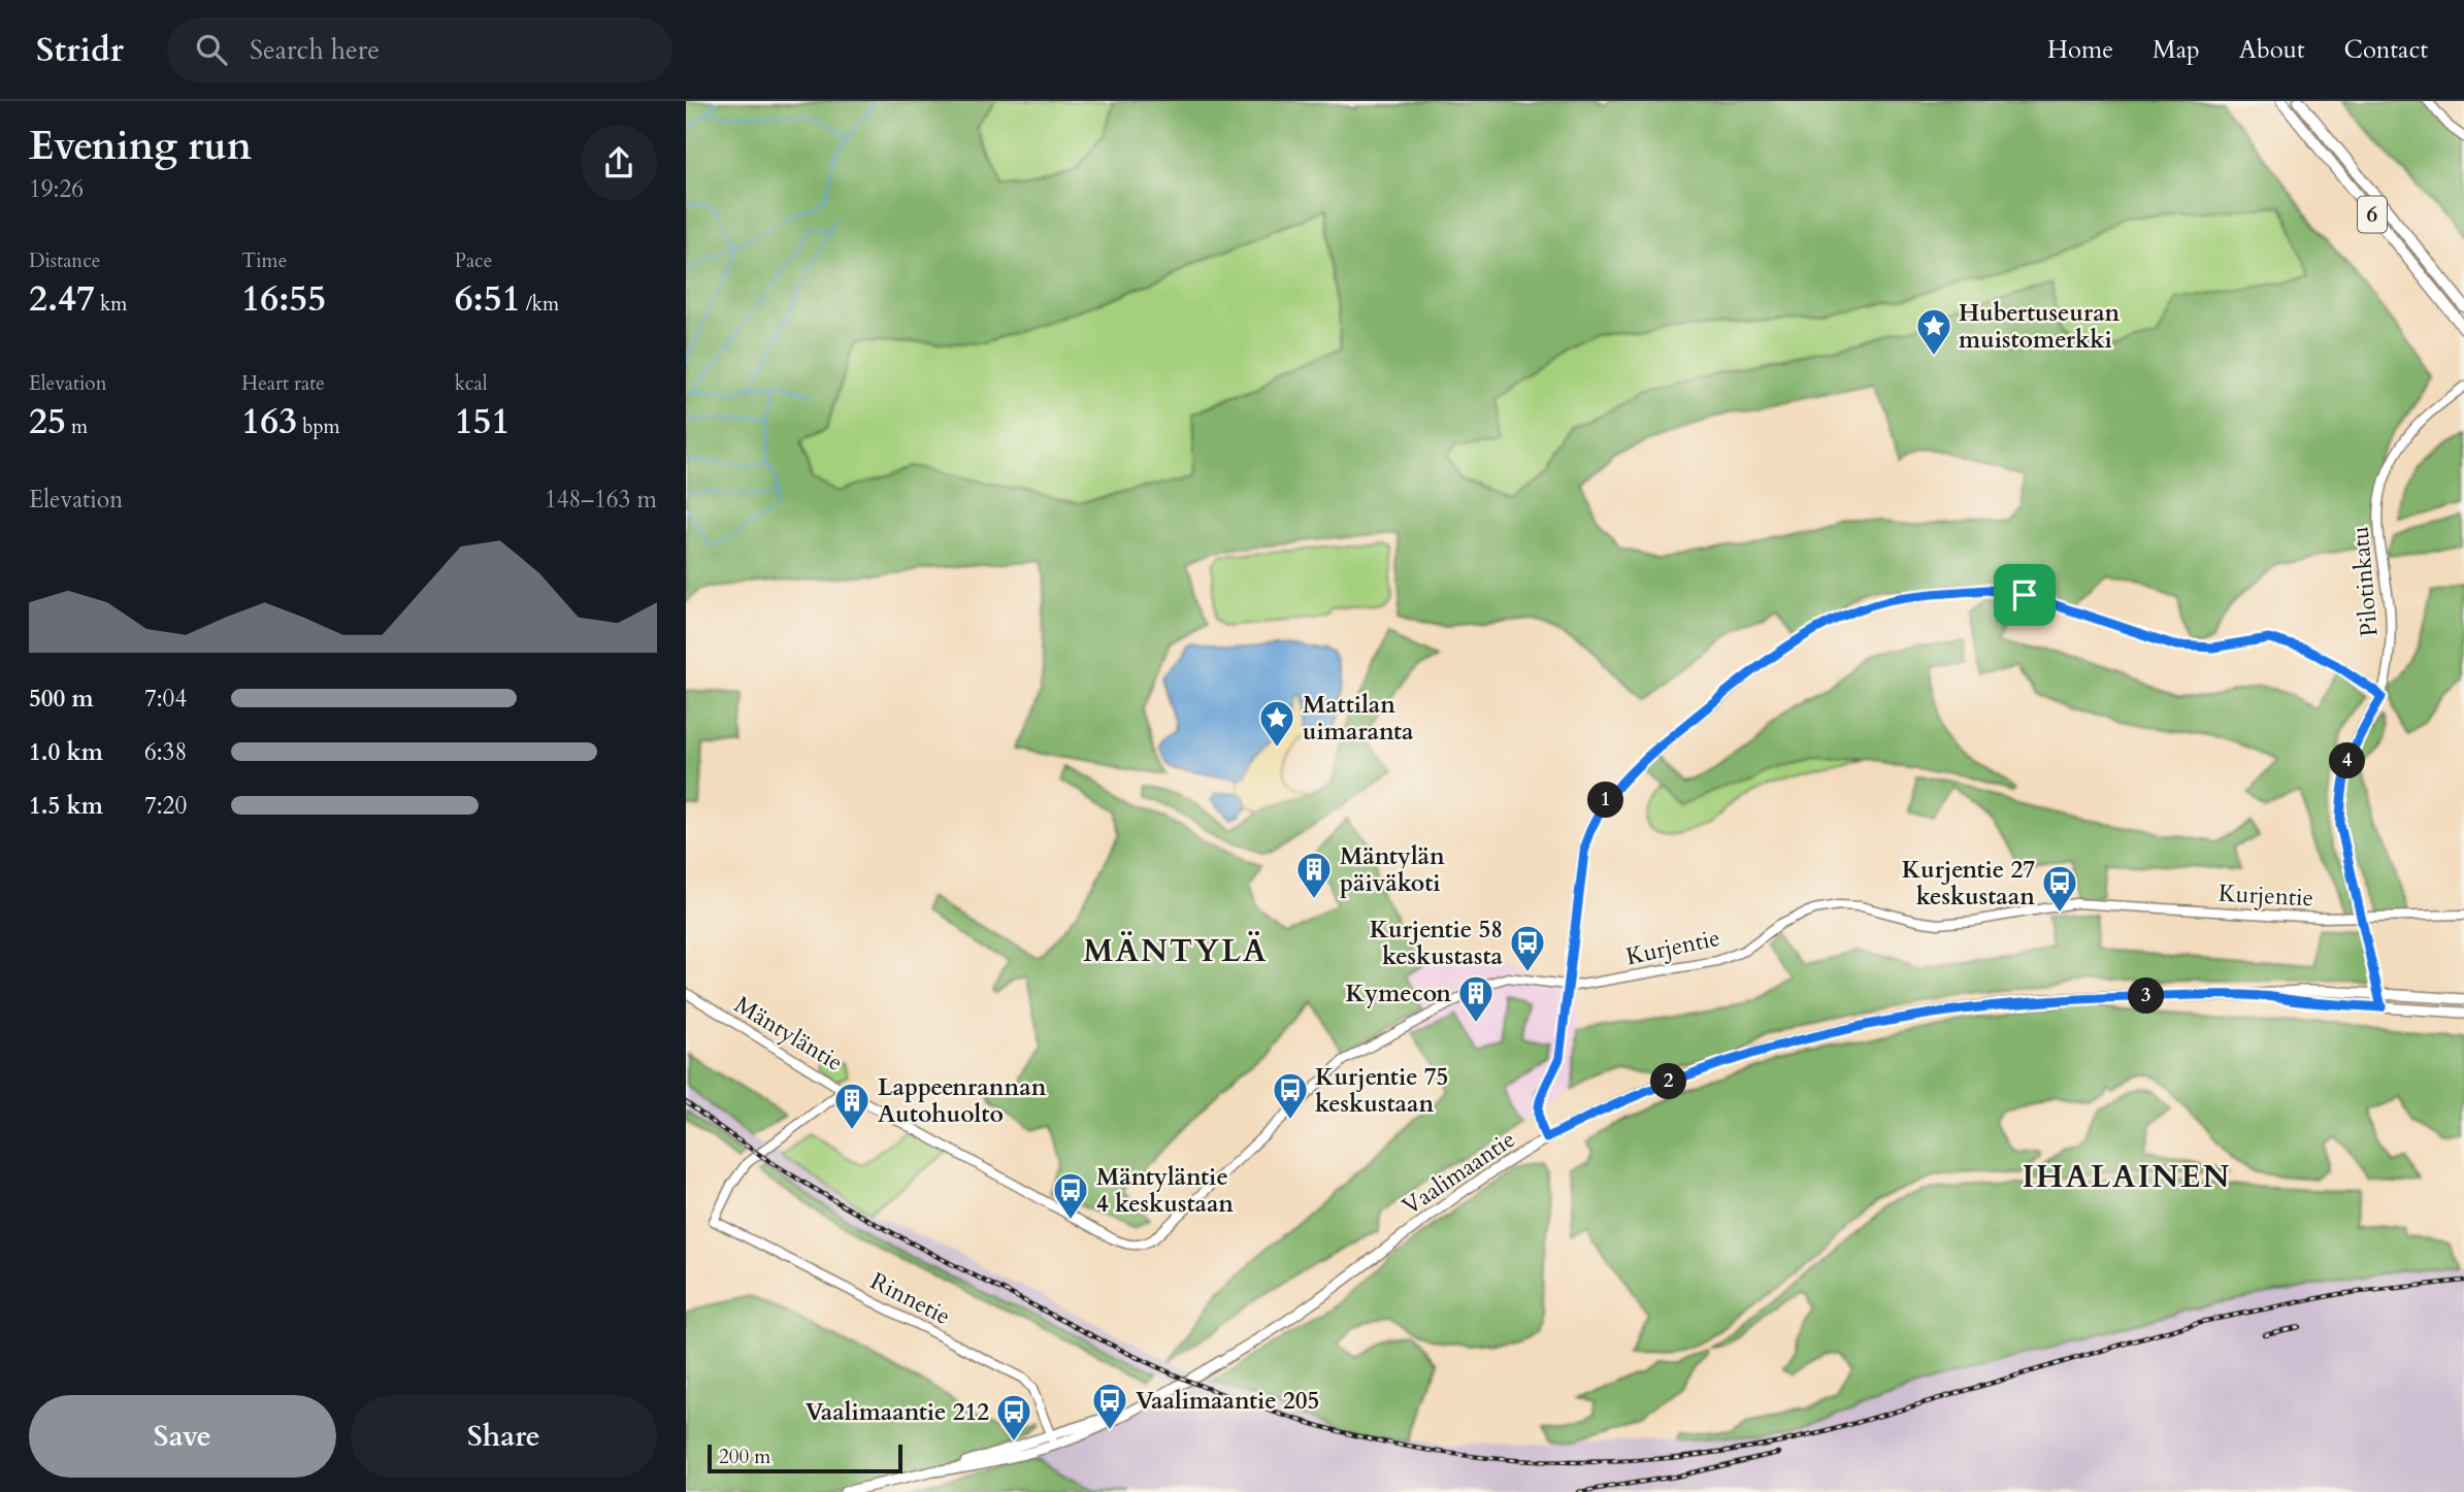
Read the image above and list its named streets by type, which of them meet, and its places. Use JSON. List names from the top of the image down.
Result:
{
  "streets": {
    "highway": ["6"],
    "main road": ["Vaalimaantie"],
    "street": [
      "Pilotinkatu",
      "Kurjentie",
      "Mäntyläntie",
      "Rinnetie"
    ]
  },
  "crossings": [
    ["Pilotinkatu", "Kurjentie"],
    ["Pilotinkatu", "Vaalimaantie"],
    ["Kurjentie", "Mäntyläntie"],
    ["Mäntyläntie", "Rinnetie"],
    ["Vaalimaantie", "Rinnetie"]
  ],
  "districts": ["MÄNTYLÄ", "IHALAINEN"],
  "places": {
    "place": ["Hubertuseuran muistomerkki", "Mattilan uimaranta"],
    "building": ["Mäntylän päiväkoti", "Kymecon", "Lappeenrannan Autohuolto"],
    "bus stop": [
      "Kurjentie 27 keskustaan",
      "Kurjentie 58 keskustasta",
      "Kurjentie 75 keskustaan",
      "Mäntyläntie 4 keskustaan",
      "Vaalimaantie 205",
      "Vaalimaantie 212"
    ]
  },
  "scale_bar": "200 m",
  "page": {
    "header": "Stridr",
    "search": "Search here",
    "nav": [
      "Home",
      "Map",
      "About",
      "Contact"
    ],
    "heading": ["Evening run", "19:26"],
    "stats": [
      ["Distance", "2.47 km"],
      ["Time", "16:55"],
      ["Pace", "6:51 /km"],
      ["Elevation", "25 m"],
      ["Heart rate", "163 bpm"],
      ["kcal", "151"]
    ],
    "chart": ["Elevation", "148–163 m"],
    "list": [
      {
        "name": "500 m",
        "note": "7:04"
      },
      {
        "name": "1.0 km",
        "note": "6:38"
      },
      {
        "name": "1.5 km",
        "note": "7:20"
      }
    ],
    "pins": [
      "4",
      "1",
      "3",
      "2"
    ],
    "buttons": ["Save", "Share"],
    "scale": "200 m"
  }
}
